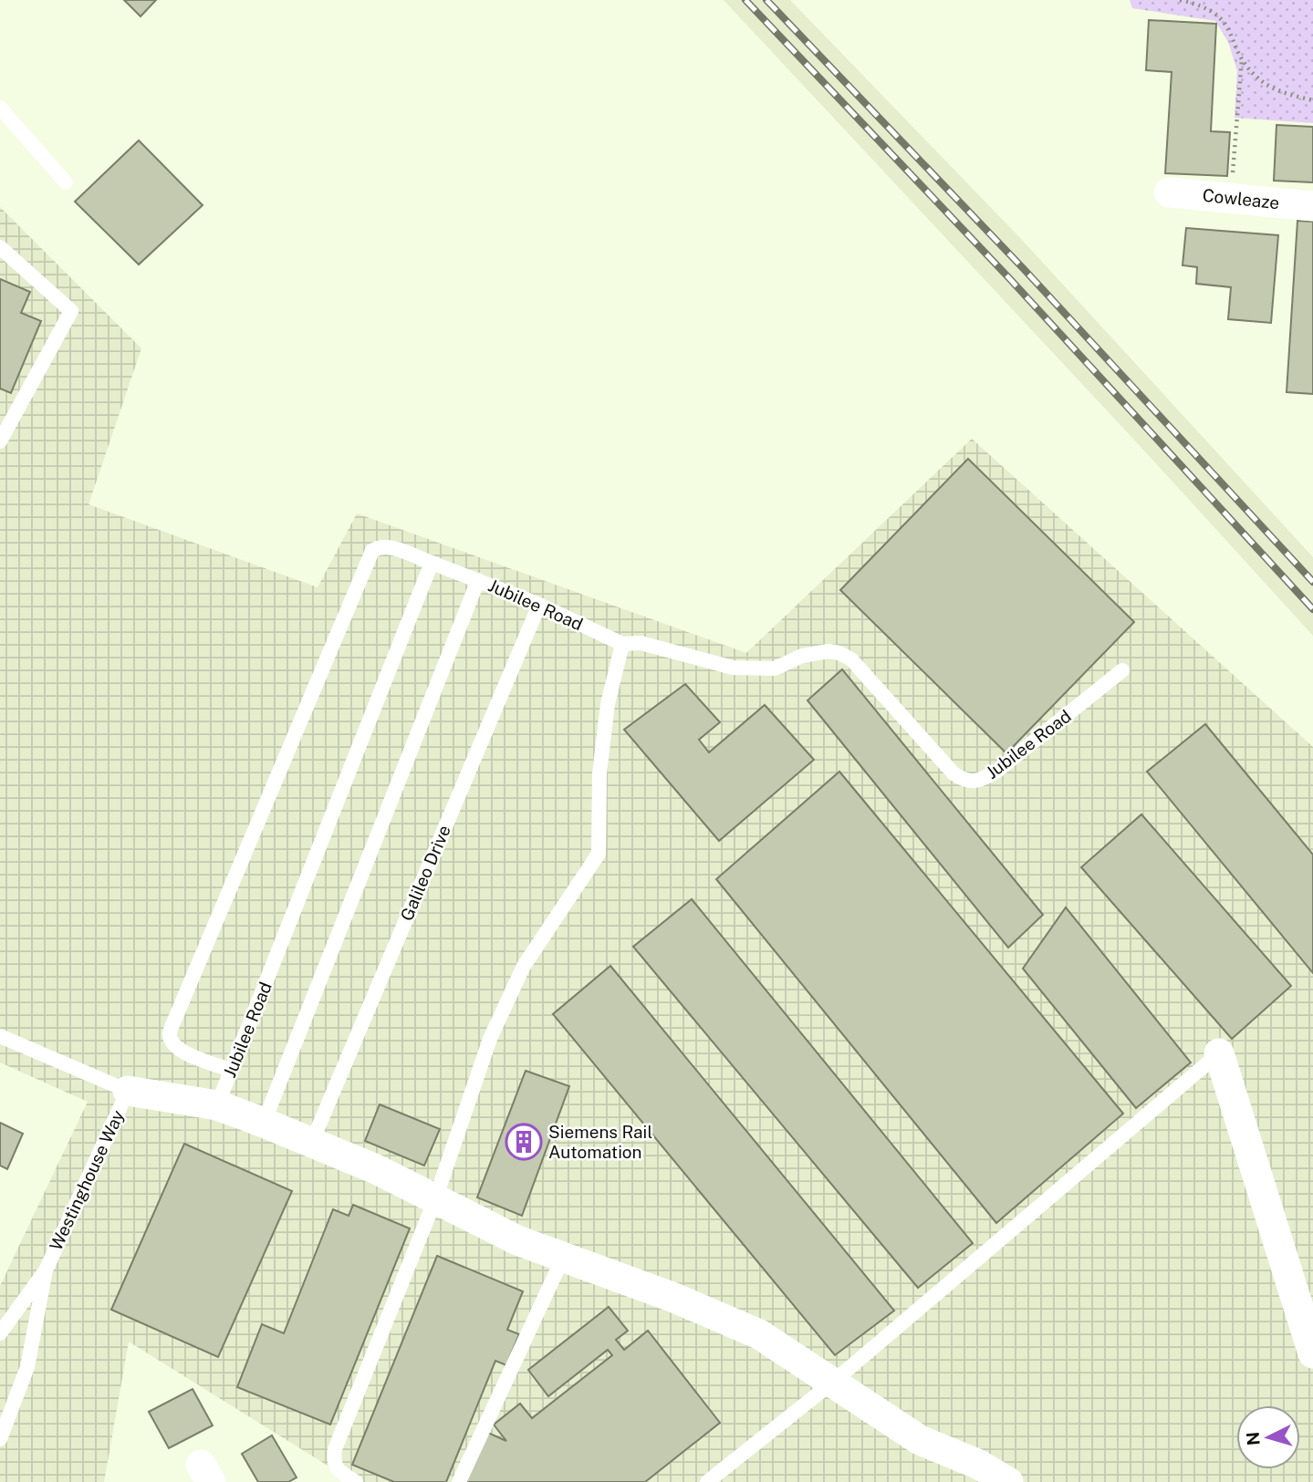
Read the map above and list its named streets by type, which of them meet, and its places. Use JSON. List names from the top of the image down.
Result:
{
  "streets": {
    "street": ["Cowleaze"],
    "lane": ["Jubilee Road", "Galileo Drive", "Westinghouse Way"]
  },
  "crossings": [
    ["Jubilee Road", "Galileo Drive"]
  ],
  "places": {
    "building": ["Siemens Rail Automation"]
  },
  "north": "left"
}
